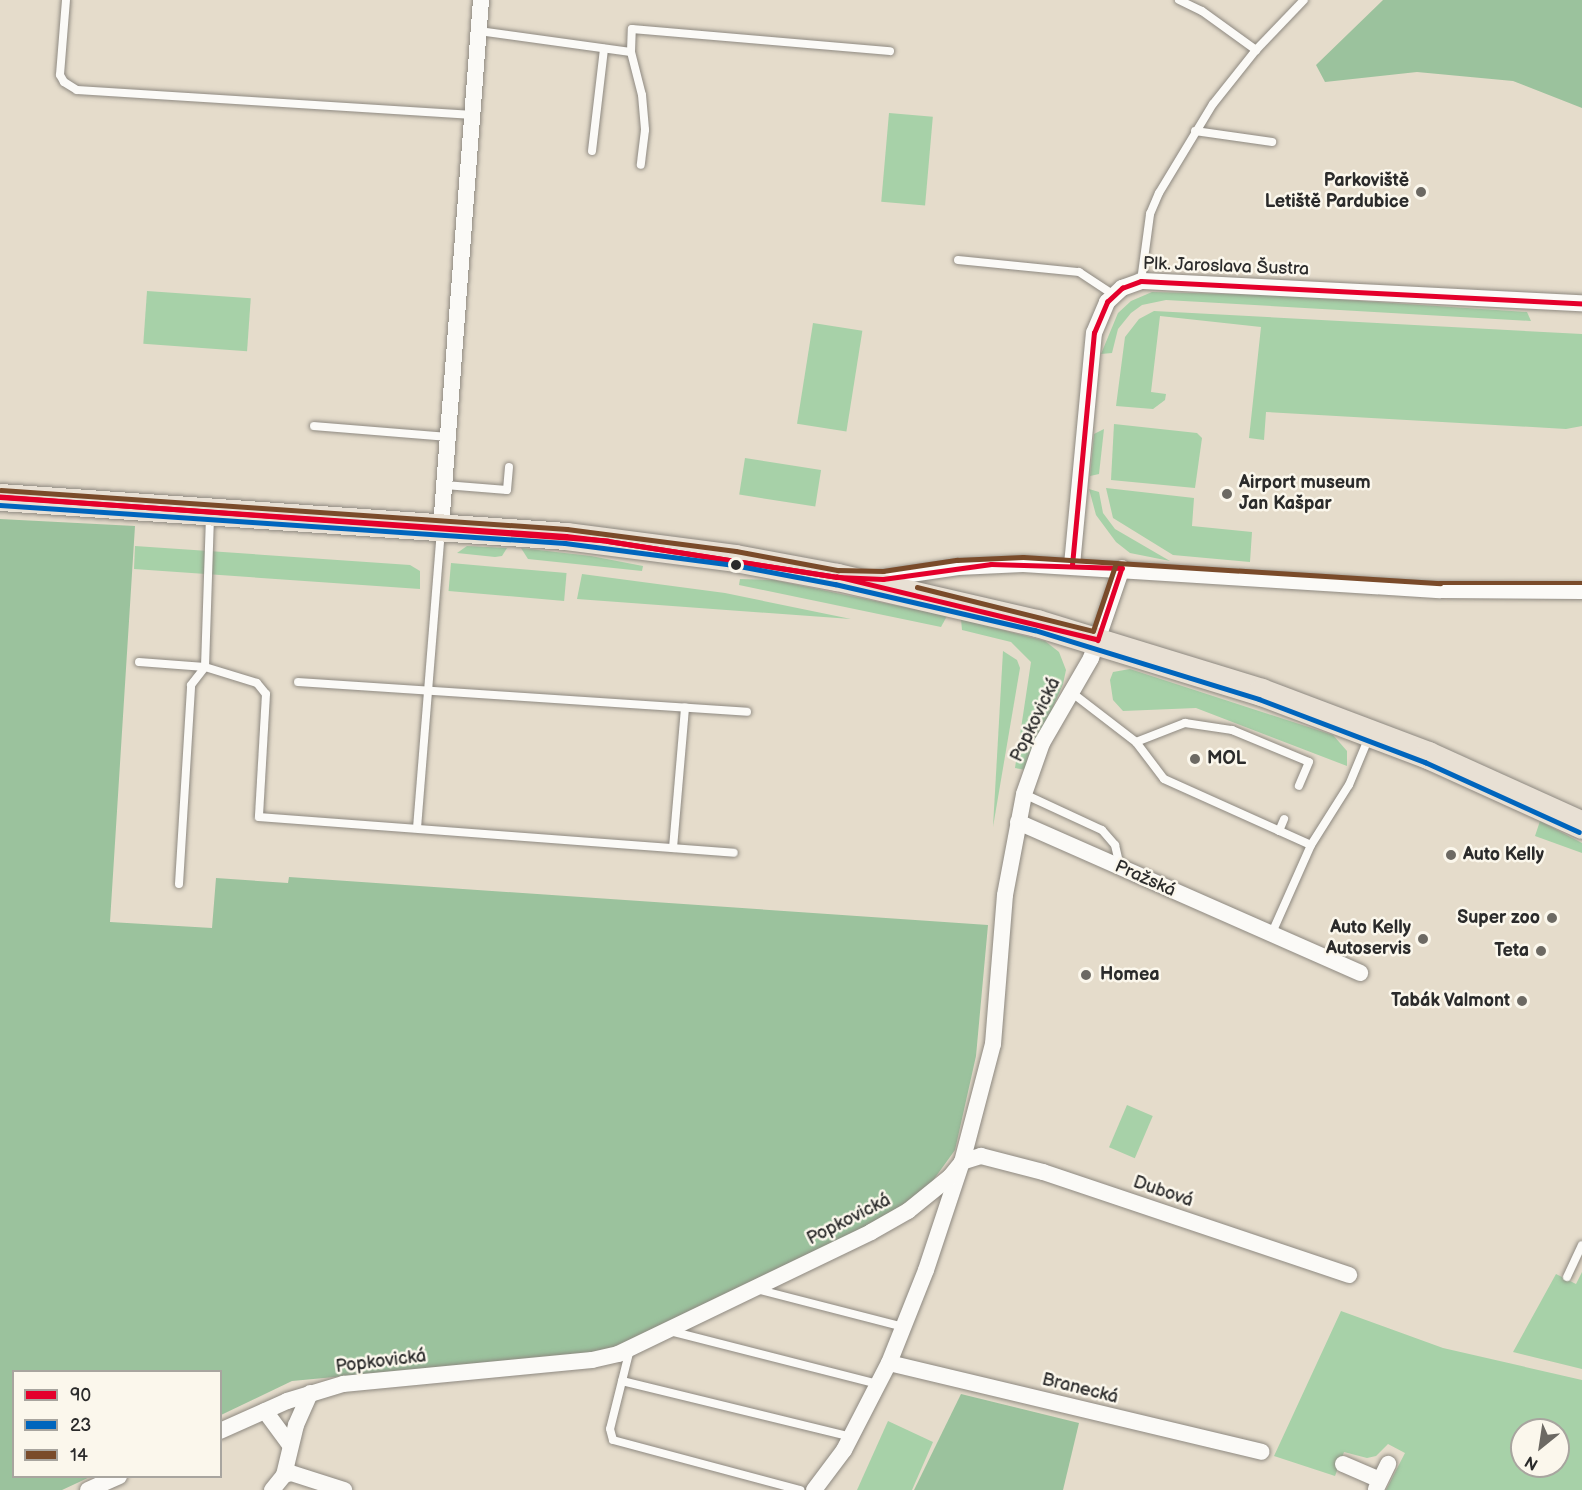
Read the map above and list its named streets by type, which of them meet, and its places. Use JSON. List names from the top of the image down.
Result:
{
  "streets": {
    "street": [
      "Plk. Jaroslava Šustra",
      "Popkovická",
      "Pražská",
      "Dubová",
      "Branecká"
    ]
  },
  "crossings": [
    ["Popkovická", "Pražská"],
    ["Popkovická", "Dubová"]
  ],
  "places": [
    "Parkoviště Letiště Pardubice",
    "Airport museum Jan Kašpar",
    "MOL",
    "Auto Kelly",
    "Super zoo",
    "Auto Kelly Autoservis",
    "Teta",
    "Homea",
    "Tabák Valmont"
  ],
  "lines": ["transit line 90", "transit line 14", "transit line 23"],
  "legend": ["90", "23", "14"],
  "north": "bottom left"
}
